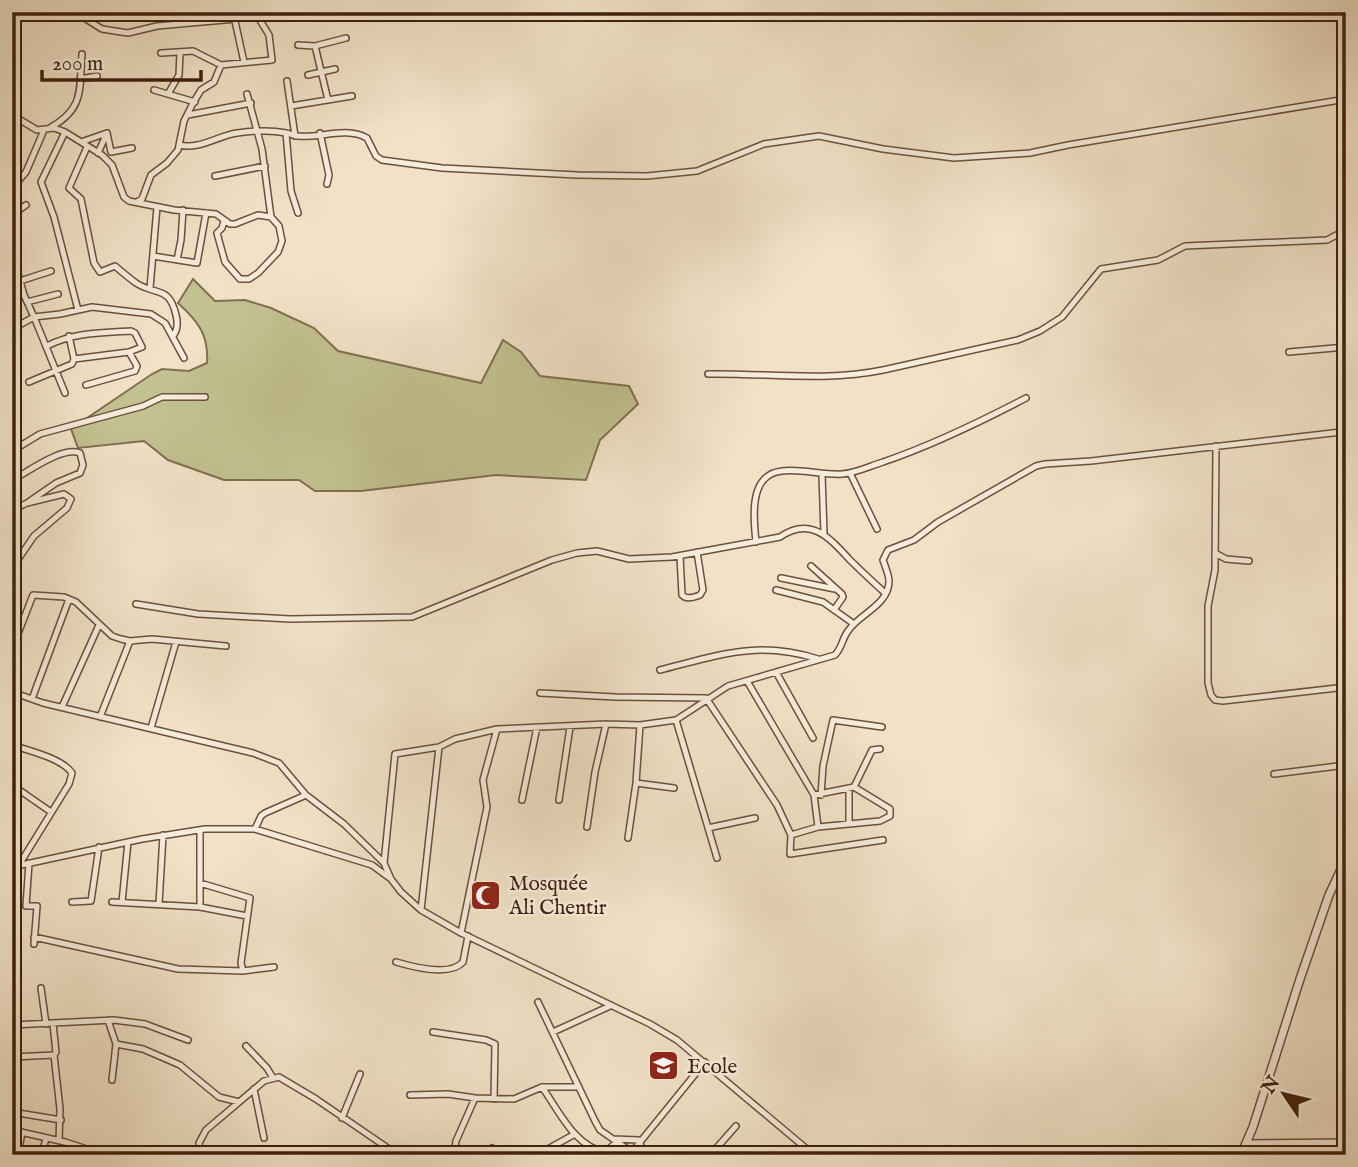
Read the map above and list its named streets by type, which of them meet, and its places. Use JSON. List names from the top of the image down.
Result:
{
  "places": {
    "mosque": ["Mosquée Ali Chentir"],
    "school or university": ["Ecole"]
  },
  "scale_bar": "200 m",
  "north": "top left"
}
